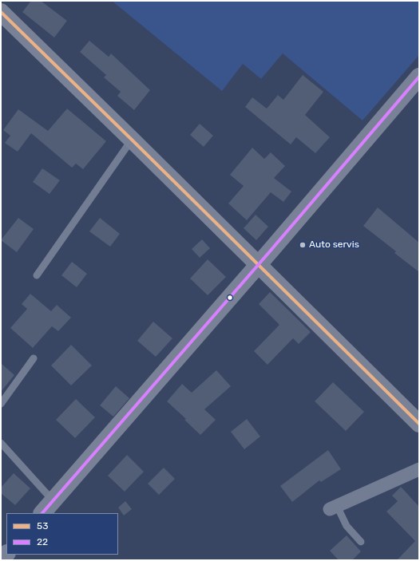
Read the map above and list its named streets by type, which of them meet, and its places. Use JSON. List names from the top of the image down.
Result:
{
  "places": ["Auto servis"],
  "lines": ["transit line 53", "transit line 22"],
  "legend": ["53", "22"]
}
